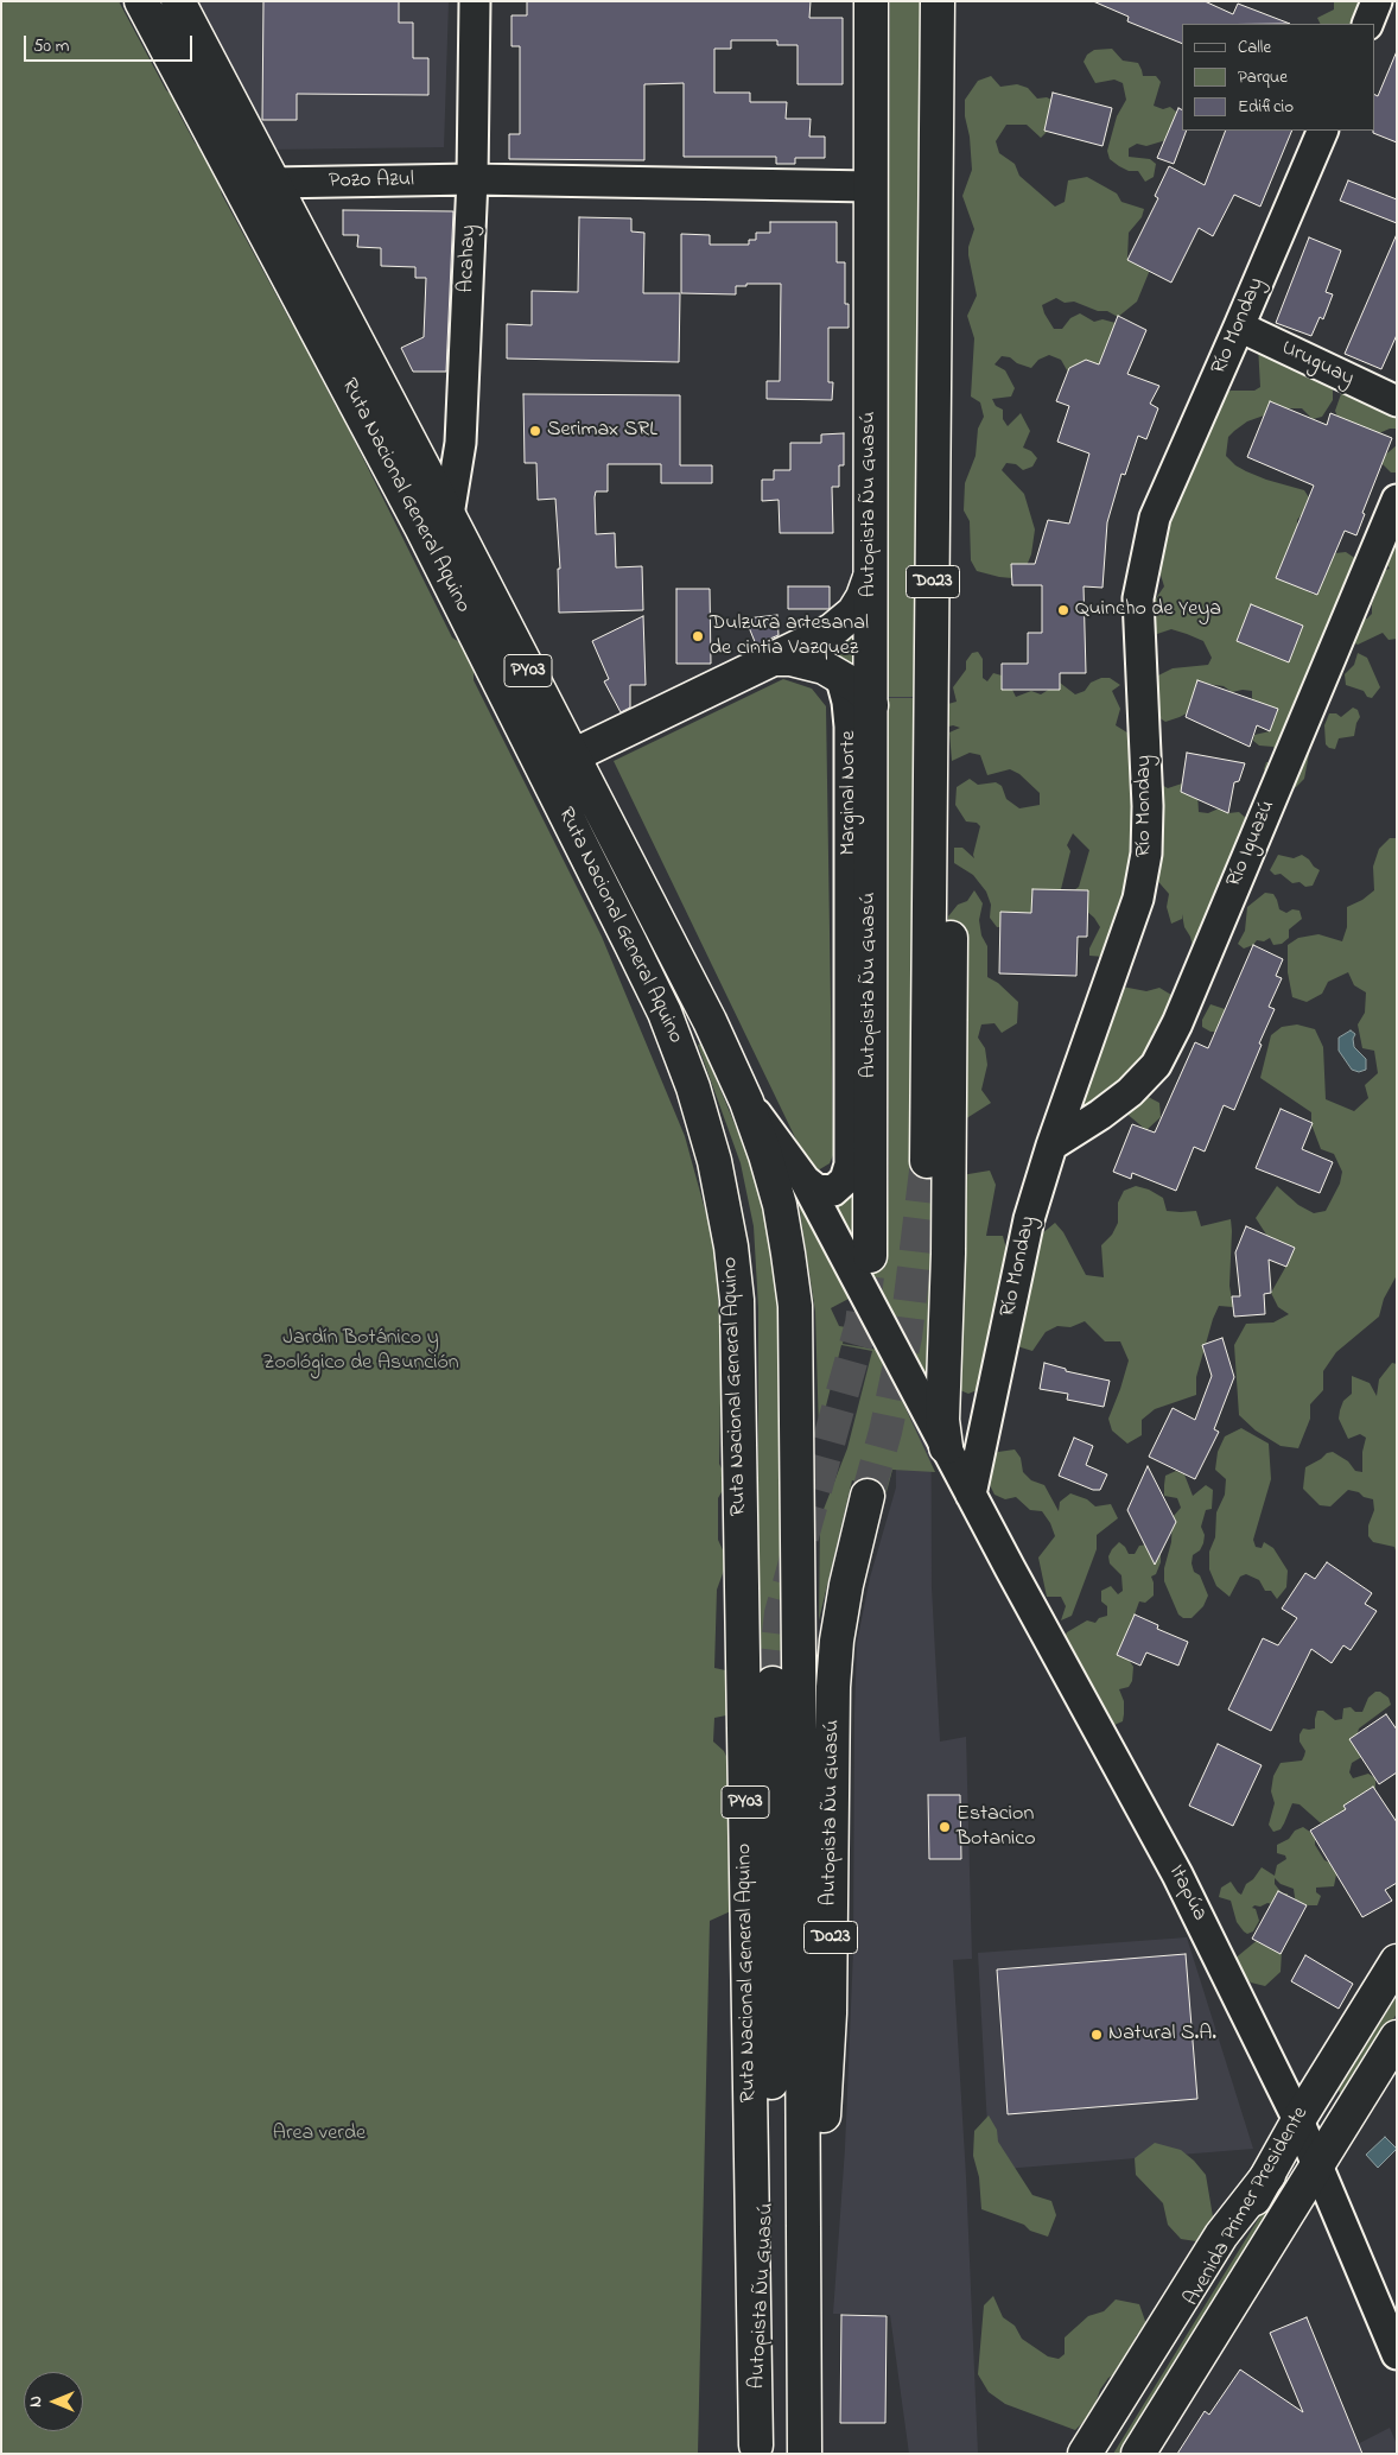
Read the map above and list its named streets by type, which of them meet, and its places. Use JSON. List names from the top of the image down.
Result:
{
  "streets": {
    "main road": [
      "Ruta Nacional General Aquino",
      "Autopista Ñu Guasú",
      "D023",
      "PY03",
      "Avenida Primer Presidente"
    ],
    "street": [
      "Pozo Azul",
      "Acahay",
      "Río Monday",
      "Uruguay",
      "Marginal Norte",
      "Río Iguazú",
      "Itapúa"
    ]
  },
  "crossings": [
    ["Pozo Azul", "Acahay"],
    ["Pozo Azul", "Ruta Nacional General Aquino"],
    ["Pozo Azul", "Autopista Ñu Guasú"],
    ["Acahay", "Ruta Nacional General Aquino"],
    ["Río Monday", "Uruguay"],
    ["Río Monday", "Río Iguazú"],
    ["Río Monday", "Itapúa"],
    ["Ruta Nacional General Aquino", "Autopista Ñu Guasú"],
    ["Ruta Nacional General Aquino", "PY03"],
    ["Ruta Nacional General Aquino", "Itapúa"],
    ["Autopista Ñu Guasú", "PY03"],
    ["Marginal Norte", "Itapúa"],
    ["Itapúa", "Avenida Primer Presidente"]
  ],
  "parks": ["Jardín Botánico y Zoológico de Asunción", "Area verde"],
  "places": [
    "Serimax SRL",
    "Quincho de Yeya",
    "Dulzura artesanal de cintia Vazquez",
    "Estacion Botanico",
    "Natural S.A."
  ],
  "legend": ["Calle", "Parque", "Edificio"],
  "scale_bar": "50 m",
  "north": "left"
}
